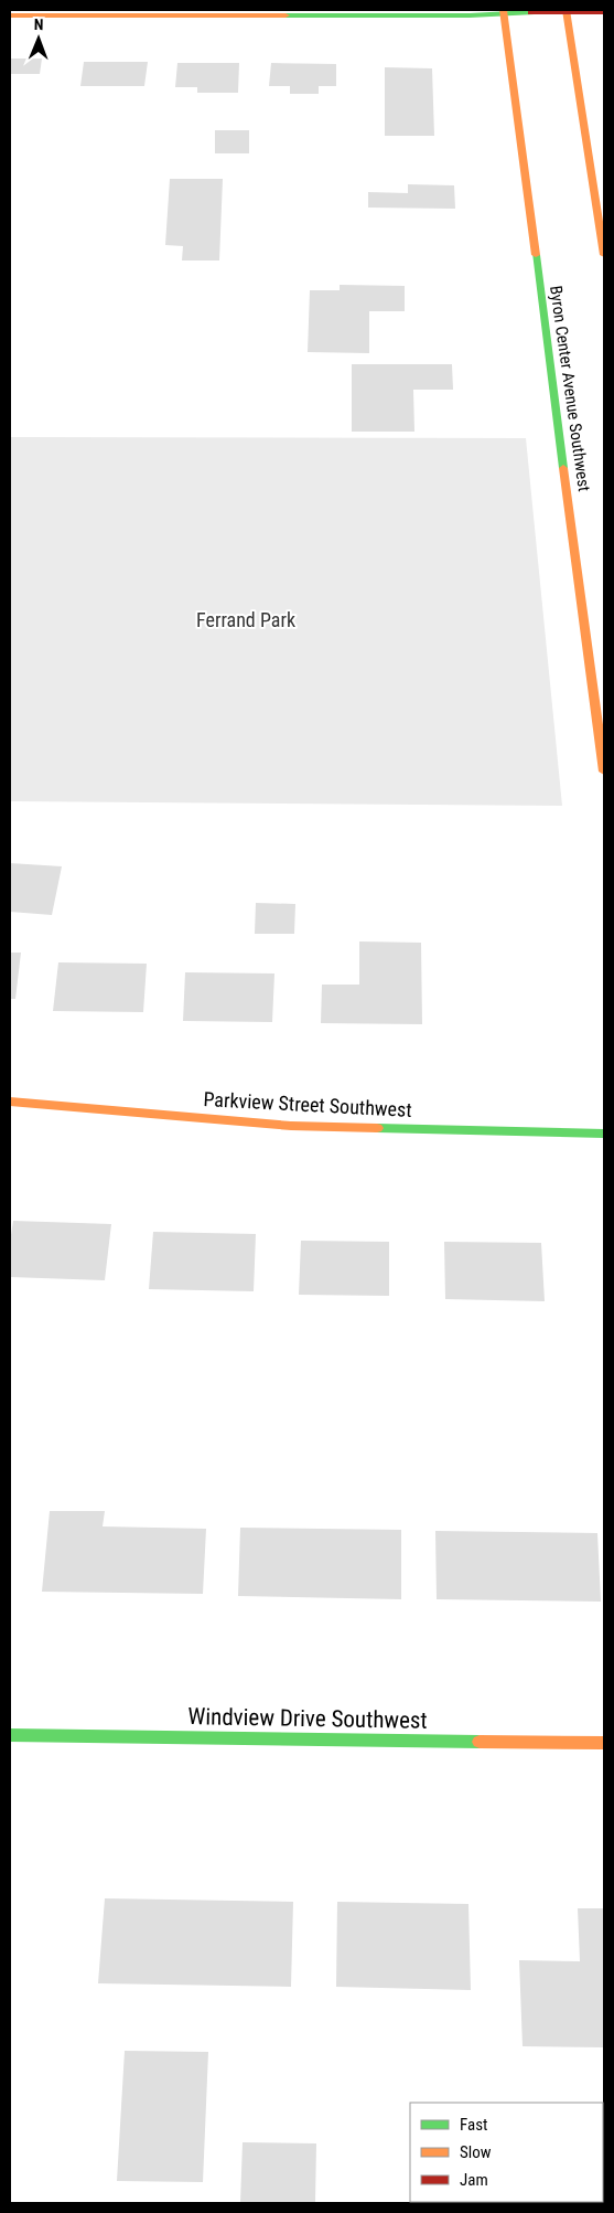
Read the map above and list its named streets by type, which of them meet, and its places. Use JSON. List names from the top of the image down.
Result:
{
  "streets": {
    "main road": ["Byron Center Avenue Southwest", "Parkview Street Southwest", "Windview Drive Southwest"]
  },
  "parks": ["Ferrand Park"],
  "legend": ["Fast", "Slow", "Jam"],
  "north": "top"
}
